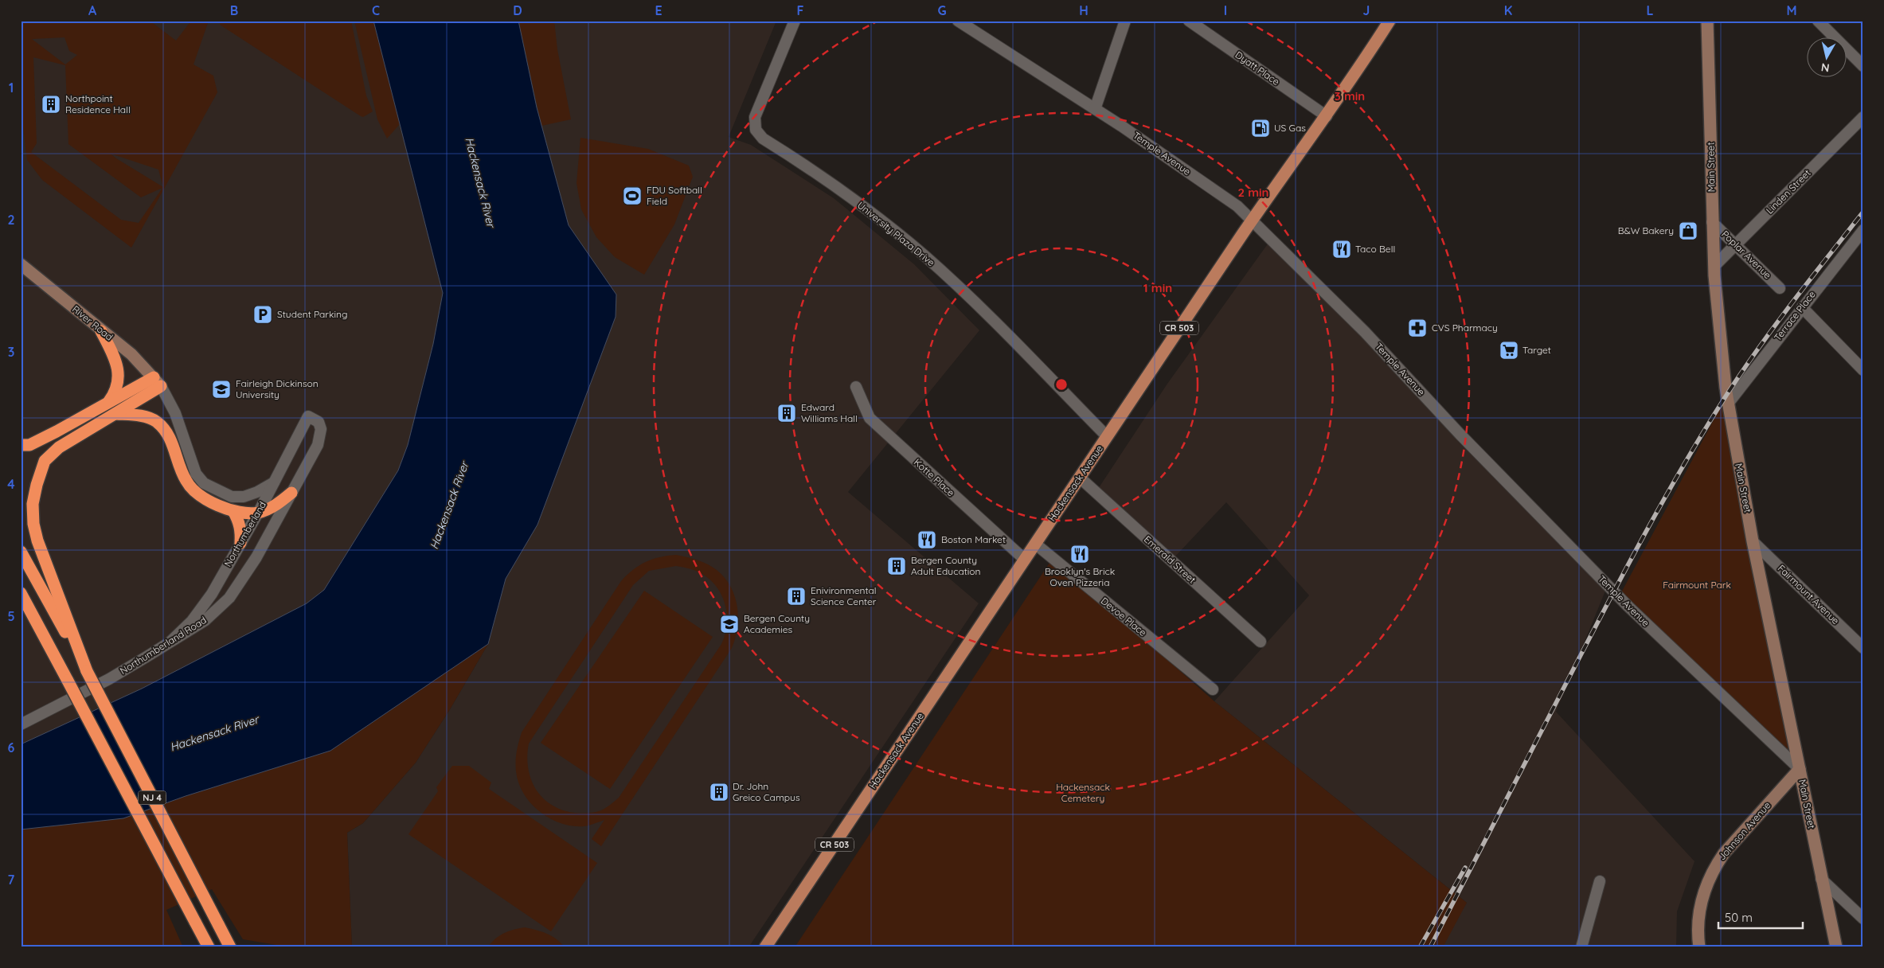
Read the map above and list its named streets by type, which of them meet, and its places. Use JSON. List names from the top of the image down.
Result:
{
  "streets": {
    "highway": ["NJ 4"],
    "main road": [
      "Main Street",
      "River Road",
      "CR 503",
      "Hackensack Avenue",
      "Johnson Avenue"
    ],
    "street": [
      "Dyatt Place",
      "Temple Avenue",
      "Linden Street",
      "University Plaza Drive",
      "Poplar Avenue",
      "Terrace Place",
      "Kotte Place",
      "Northumberland",
      "Emerald Street",
      "Fairmount Avenue",
      "Devoe Place",
      "Northumberland Road"
    ]
  },
  "crossings": [
    ["Dyatt Place", "Hackensack Avenue"],
    ["Temple Avenue", "Main Street"],
    ["Temple Avenue", "Hackensack Avenue"],
    ["Temple Avenue", "Johnson Avenue"],
    ["Main Street", "Linden Street"],
    ["Main Street", "Poplar Avenue"],
    ["Main Street", "Terrace Place"],
    ["Main Street", "Fairmount Avenue"],
    ["Main Street", "Johnson Avenue"],
    ["Linden Street", "Poplar Avenue"],
    ["University Plaza Drive", "Hackensack Avenue"],
    ["Kotte Place", "Hackensack Avenue"],
    ["Hackensack Avenue", "Emerald Street"],
    ["Hackensack Avenue", "Devoe Place"],
    ["Northumberland", "Northumberland Road"]
  ],
  "water": ["Hackensack River"],
  "parks": ["Fairmount Park", "Hackensack Cemetery"],
  "places": {
    "building": [
      "Northpoint Residence Hall",
      "Edward Williams Hall",
      "Bergen County Adult Education",
      "Enivironmental Science Center",
      "Dr. John Greico Campus"
    ],
    "fuel station": ["US Gas"],
    "sports": ["FDU Softball Field"],
    "shop": ["B&W Bakery"],
    "restaurant": ["Taco Bell", "Boston Market", "Brooklyn's Brick Oven Pizzeria"],
    "parking": ["Student Parking"],
    "pharmacy": ["CVS Pharmacy"],
    "supermarket": ["Target"],
    "school or university": ["Fairleigh Dickinson University", "Bergen County Academies"]
  },
  "scale_bar": "50 m",
  "north": "bottom",
  "grid": {
    "columns": [
      "A",
      "B",
      "C",
      "D",
      "E",
      "F",
      "G",
      "H",
      "I",
      "J",
      "K",
      "L",
      "M"
    ],
    "rows": [
      "1",
      "2",
      "3",
      "4",
      "5",
      "6",
      "7"
    ]
  },
  "rings": ["3 min", "2 min", "1 min"]
}
